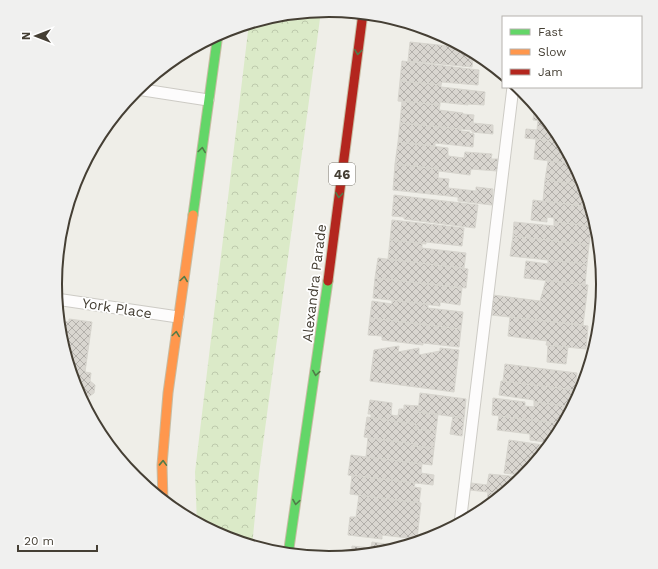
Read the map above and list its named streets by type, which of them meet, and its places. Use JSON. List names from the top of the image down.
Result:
{
  "streets": {
    "highway": ["46", "Alexandra Parade"],
    "lane": ["York Place"]
  },
  "one_way": ["Alexandra Parade"],
  "legend": ["Fast", "Slow", "Jam"],
  "scale_bar": "20 m",
  "north": "left"
}
